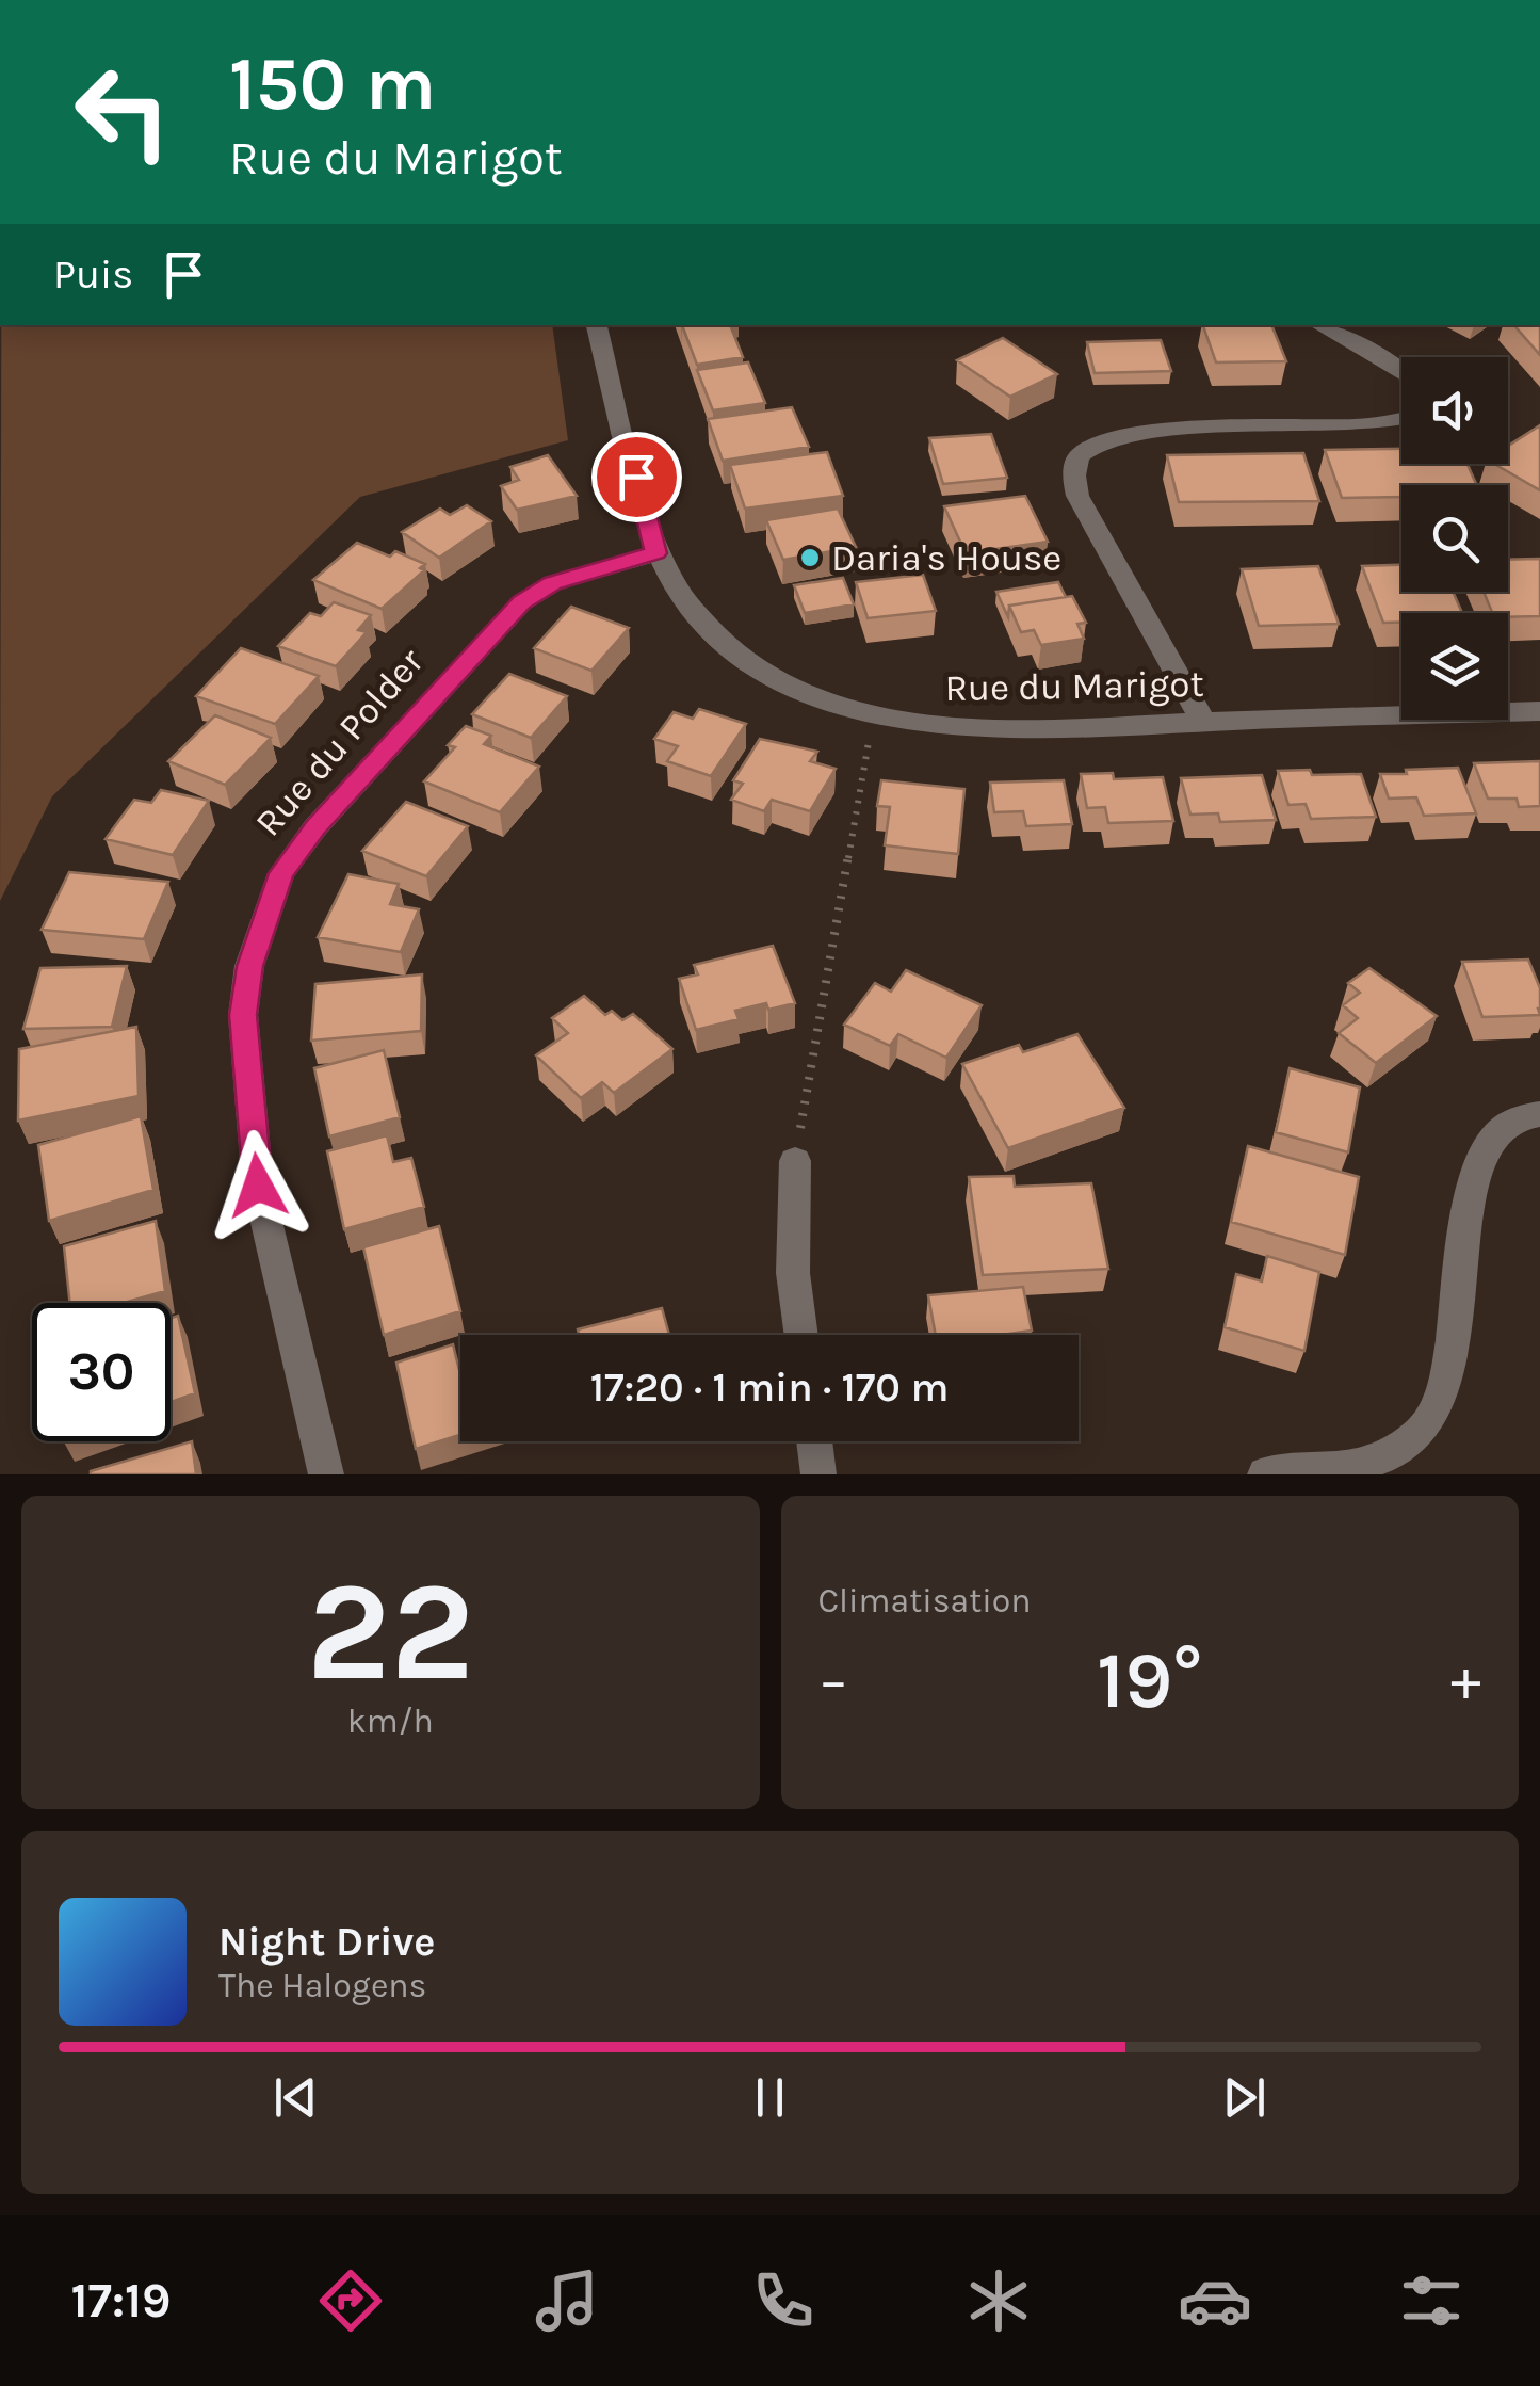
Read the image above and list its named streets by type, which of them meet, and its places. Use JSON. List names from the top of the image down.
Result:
{
  "streets": {
    "street": ["Rue du Marigot", "Rue du Polder"]
  },
  "crossings": [
    ["Rue du Marigot", "Rue du Polder"]
  ],
  "places": ["Daria's House"],
  "page": {
    "turn": ["150 m", "Rue du Marigot"],
    "then": "Puis",
    "limit": "30",
    "trip": "17:20 · 1 min · 170 m",
    "tile": [
      ["22", "km/h"],
      "Climatisation"
    ],
    "heat": ["−", "19°", "+"],
    "song": ["Night Drive", "The Halogens"],
    "tabs": "17:19"
  }
}
